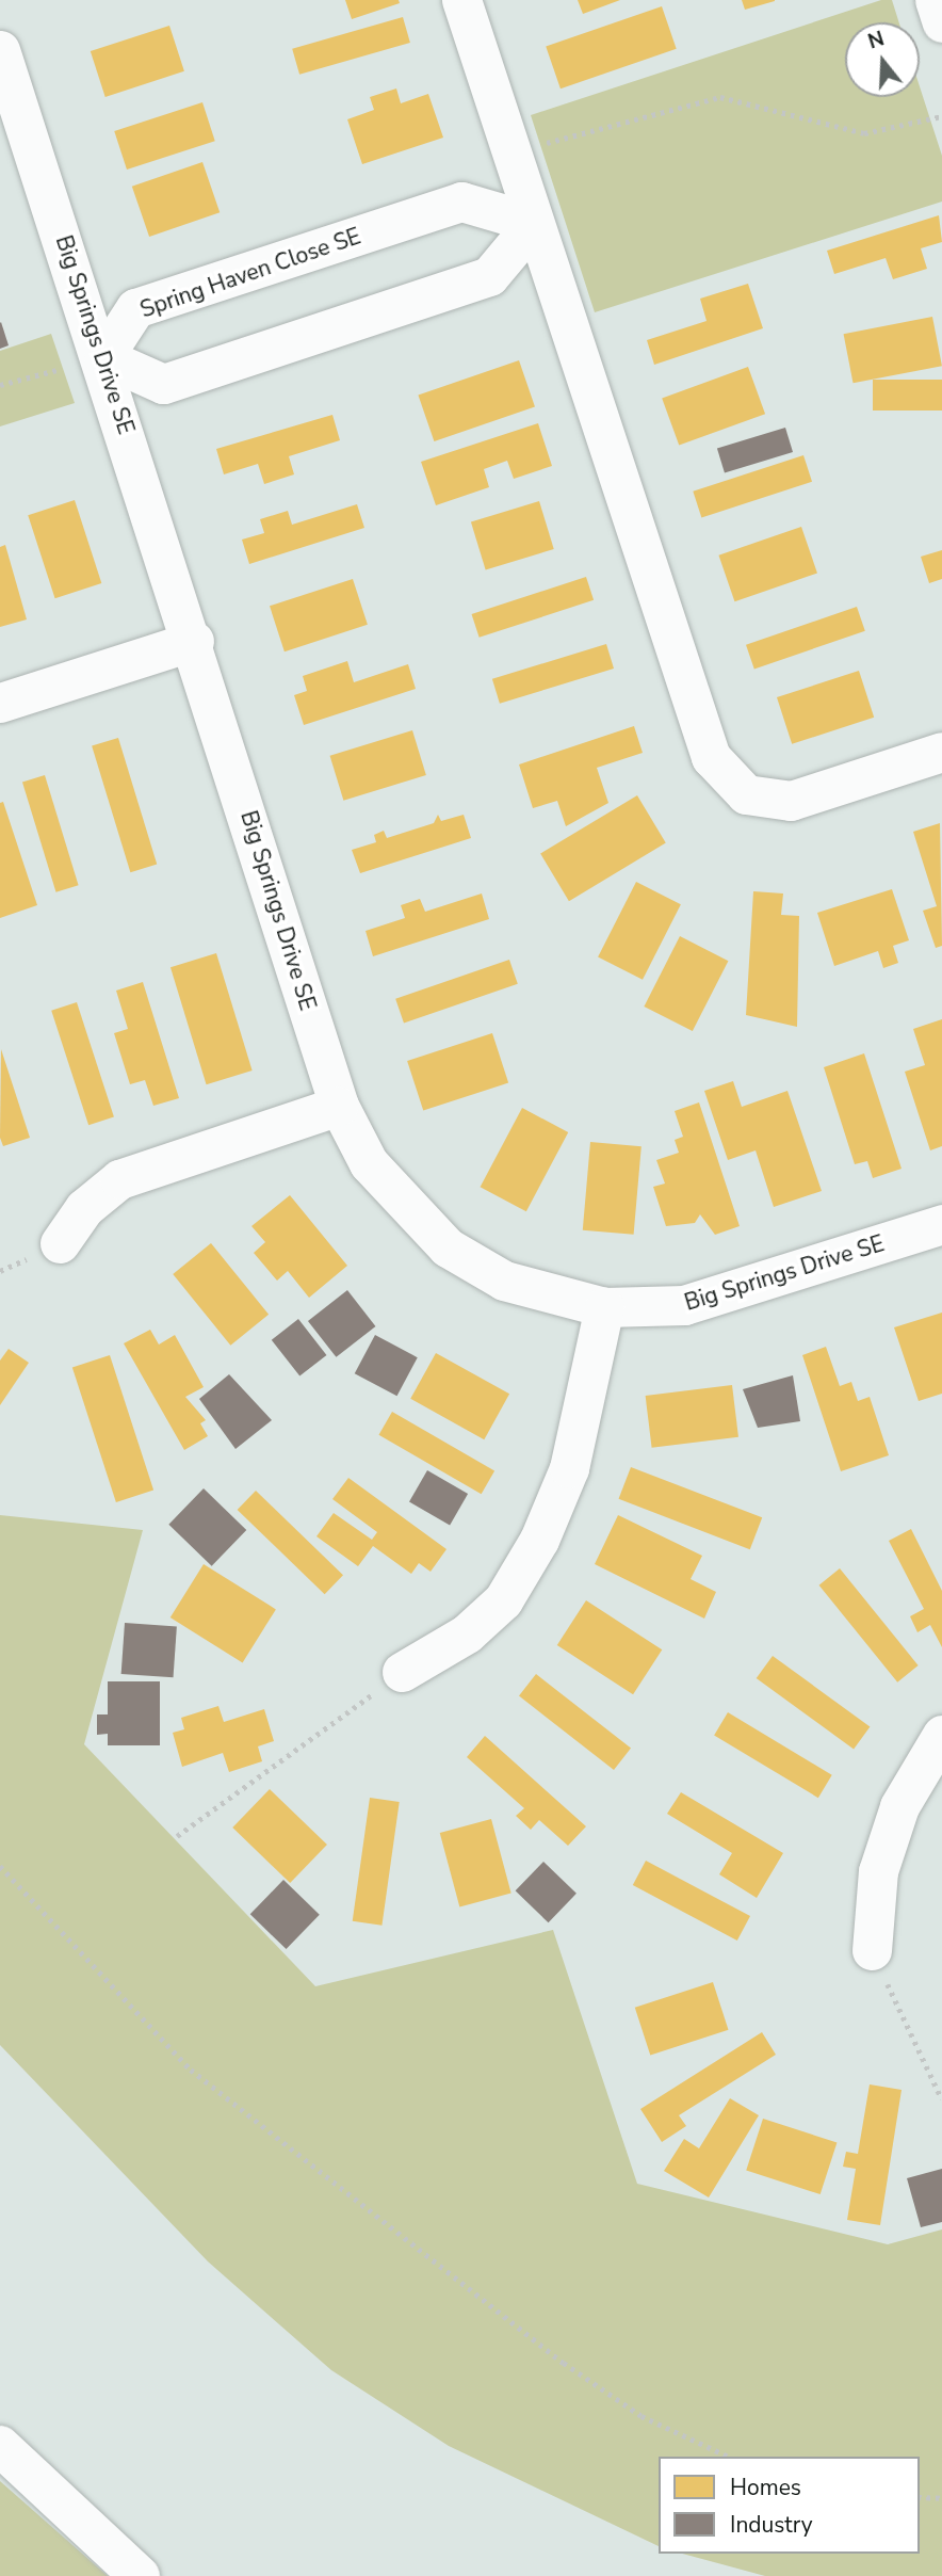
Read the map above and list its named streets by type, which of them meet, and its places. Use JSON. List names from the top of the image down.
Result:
{
  "streets": {
    "street": ["Spring Haven Close SE", "Big Springs Drive SE"]
  },
  "crossings": [
    ["Spring Haven Close SE", "Big Springs Drive SE"]
  ],
  "legend": ["Homes", "Industry"],
  "north": "top"
}
